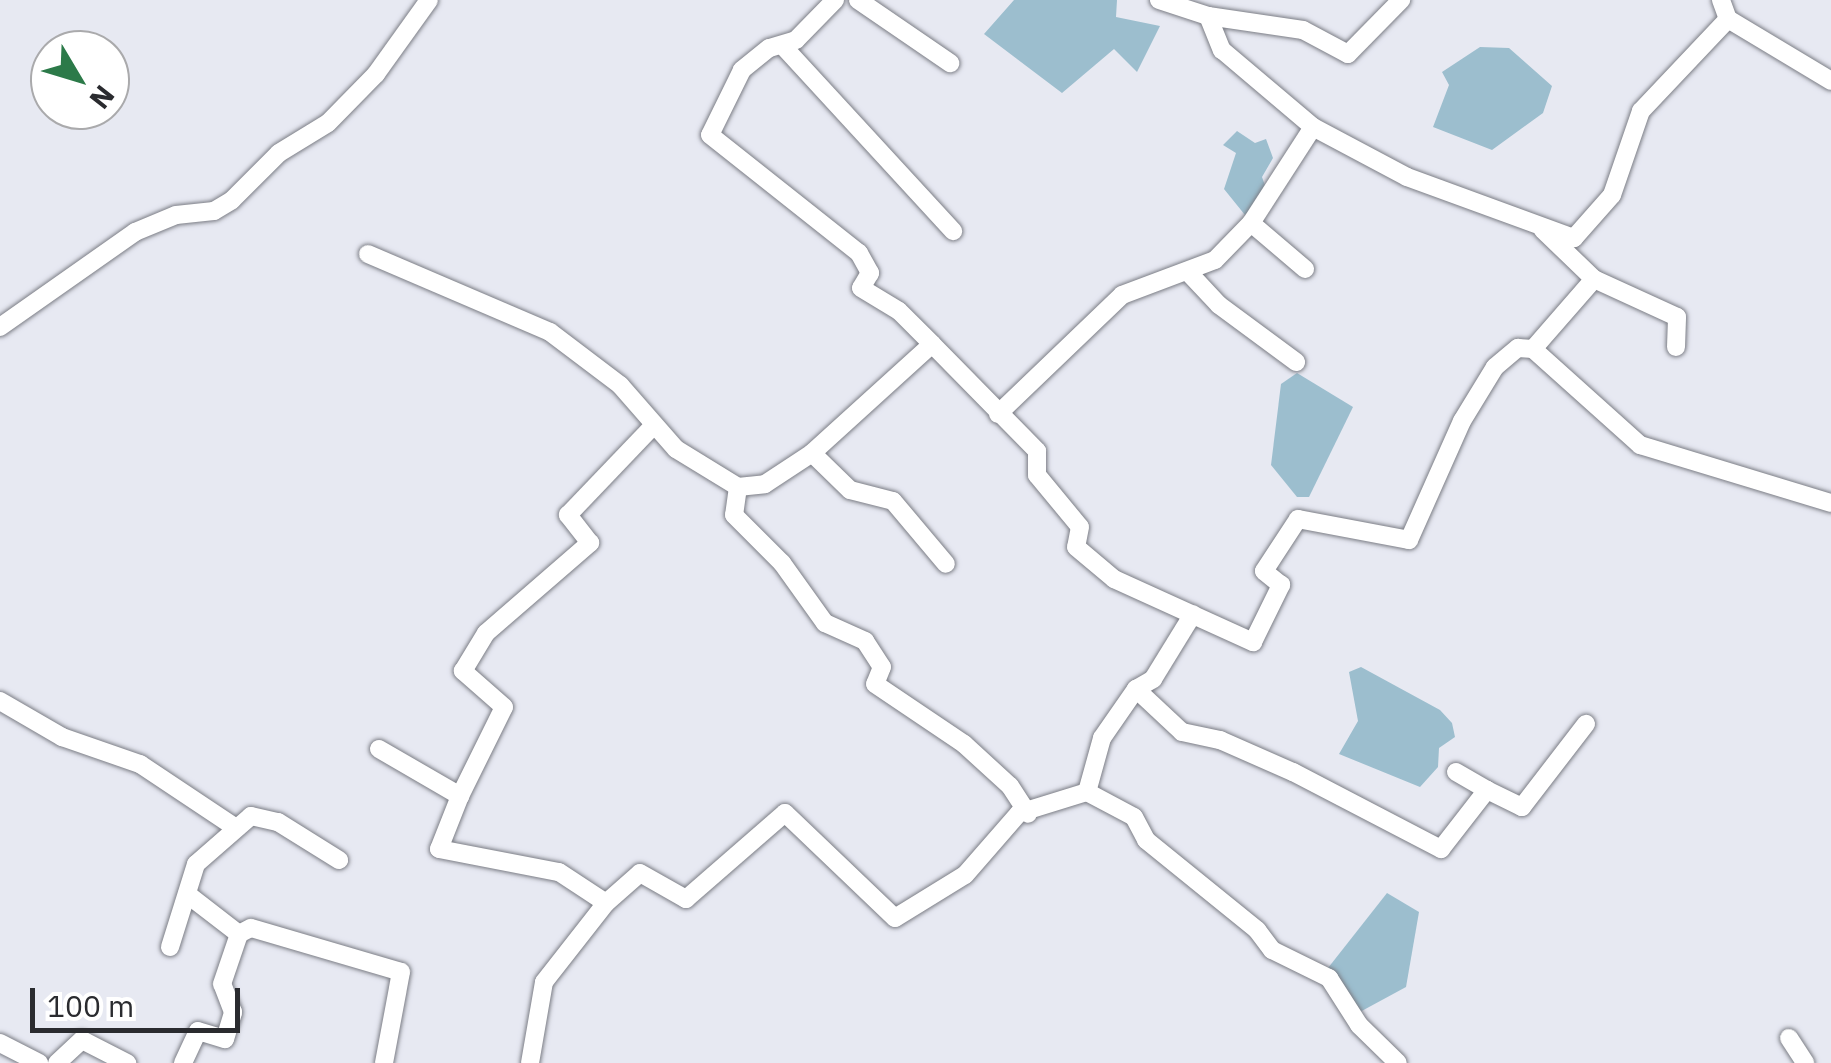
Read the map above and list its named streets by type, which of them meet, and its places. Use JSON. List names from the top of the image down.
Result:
{
  "scale_bar": "100 m",
  "north": "bottom right"
}
